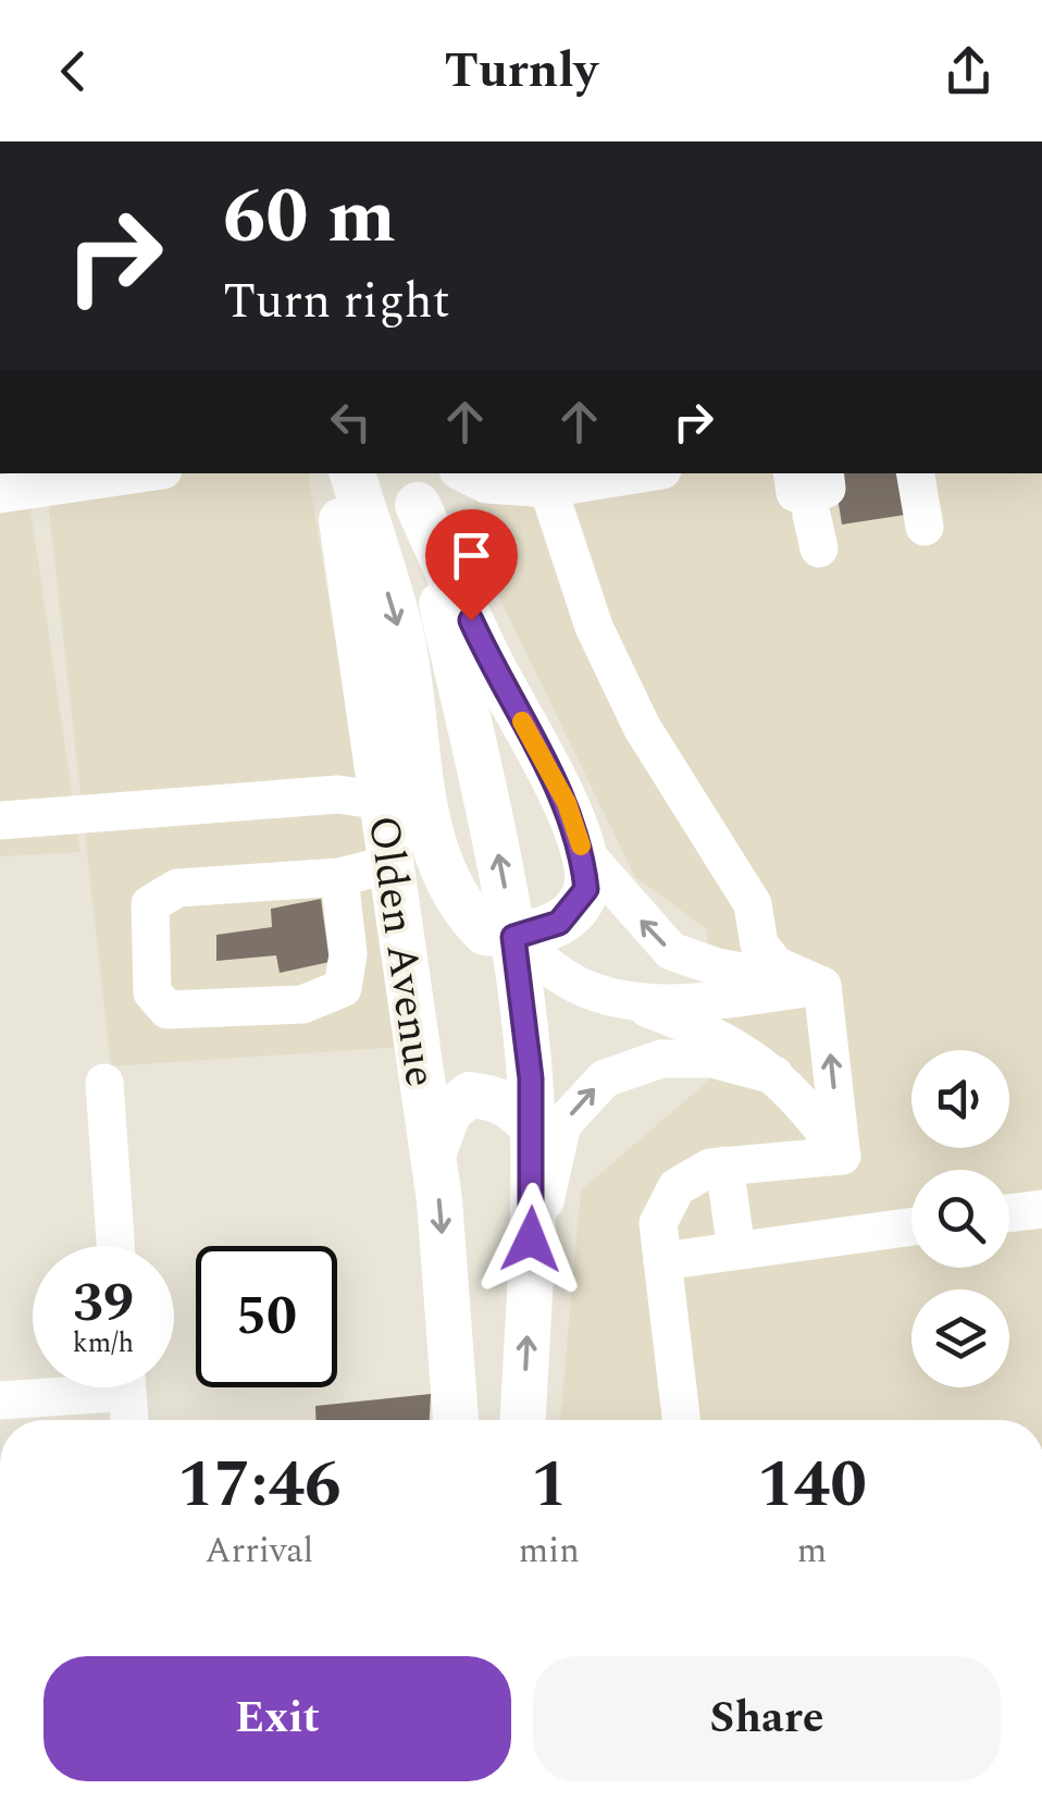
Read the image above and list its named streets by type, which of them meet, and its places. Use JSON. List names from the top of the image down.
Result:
{
  "streets": {
    "main road": ["Olden Avenue"]
  },
  "page": {
    "header": "Turnly",
    "turn": ["60 m", "Turn right"],
    "speed": "39 km/h",
    "limit": "50",
    "eta": [
      "17:46",
      "Arrival",
      "1",
      "min",
      "140",
      "m"
    ],
    "buttons": ["Exit", "Share"]
  }
}
